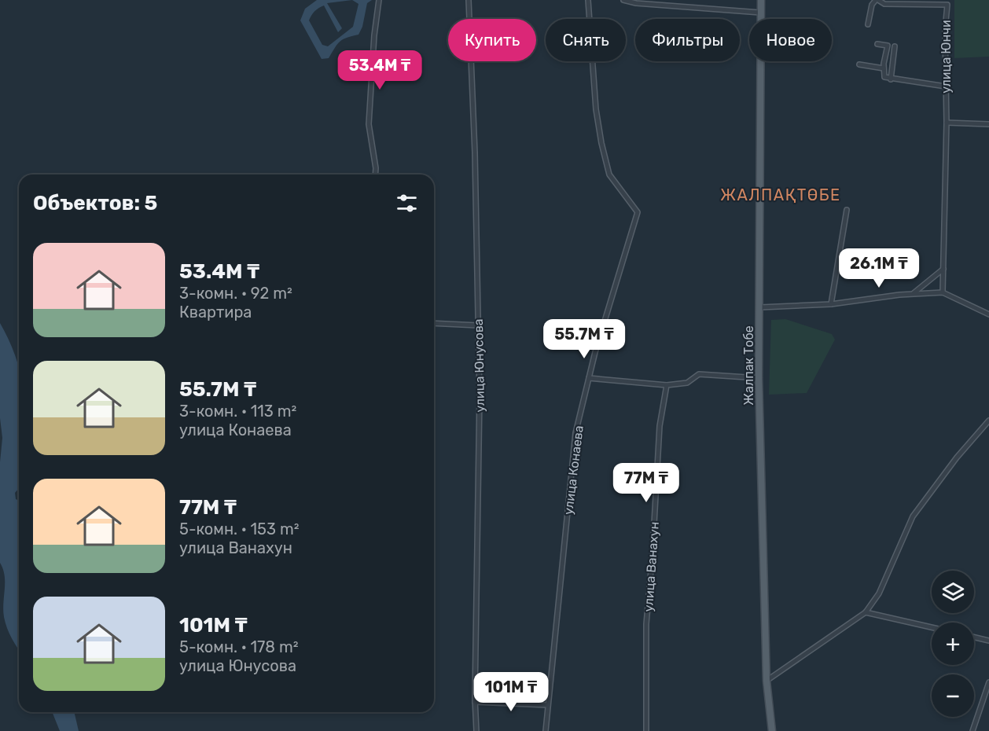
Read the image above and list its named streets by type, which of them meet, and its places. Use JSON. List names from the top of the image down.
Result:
{
  "streets": {
    "main road": ["Жалпак Тобе"],
    "street": [
      "улица Юнчи",
      "улица Юнусова",
      "улица Конаева",
      "улица Ванахун"
    ]
  },
  "districts": ["ЖАЛПАҚТӨБЕ"],
  "page": {
    "chip": [
      "Купить",
      "Снять",
      "Фильтры",
      "Новое"
    ],
    "price": [
      "53.4M ₸",
      "26.1M ₸",
      "55.7M ₸",
      "77M ₸",
      "101M ₸"
    ],
    "heading": "Объектов: 5",
    "list": [
      {
        "name": "53.4M ₸",
        "note": "3-комн. · 92 m² · Квартира"
      },
      {
        "name": "55.7M ₸",
        "note": "3-комн. · 113 m² · улица Конаева"
      },
      {
        "name": "77M ₸",
        "note": "5-комн. · 153 m² · улица Ванахун"
      },
      {
        "name": "101M ₸",
        "note": "5-комн. · 178 m² · улица Юнусова"
      }
    ],
    "map_buttons": ["+", "−"]
  }
}
